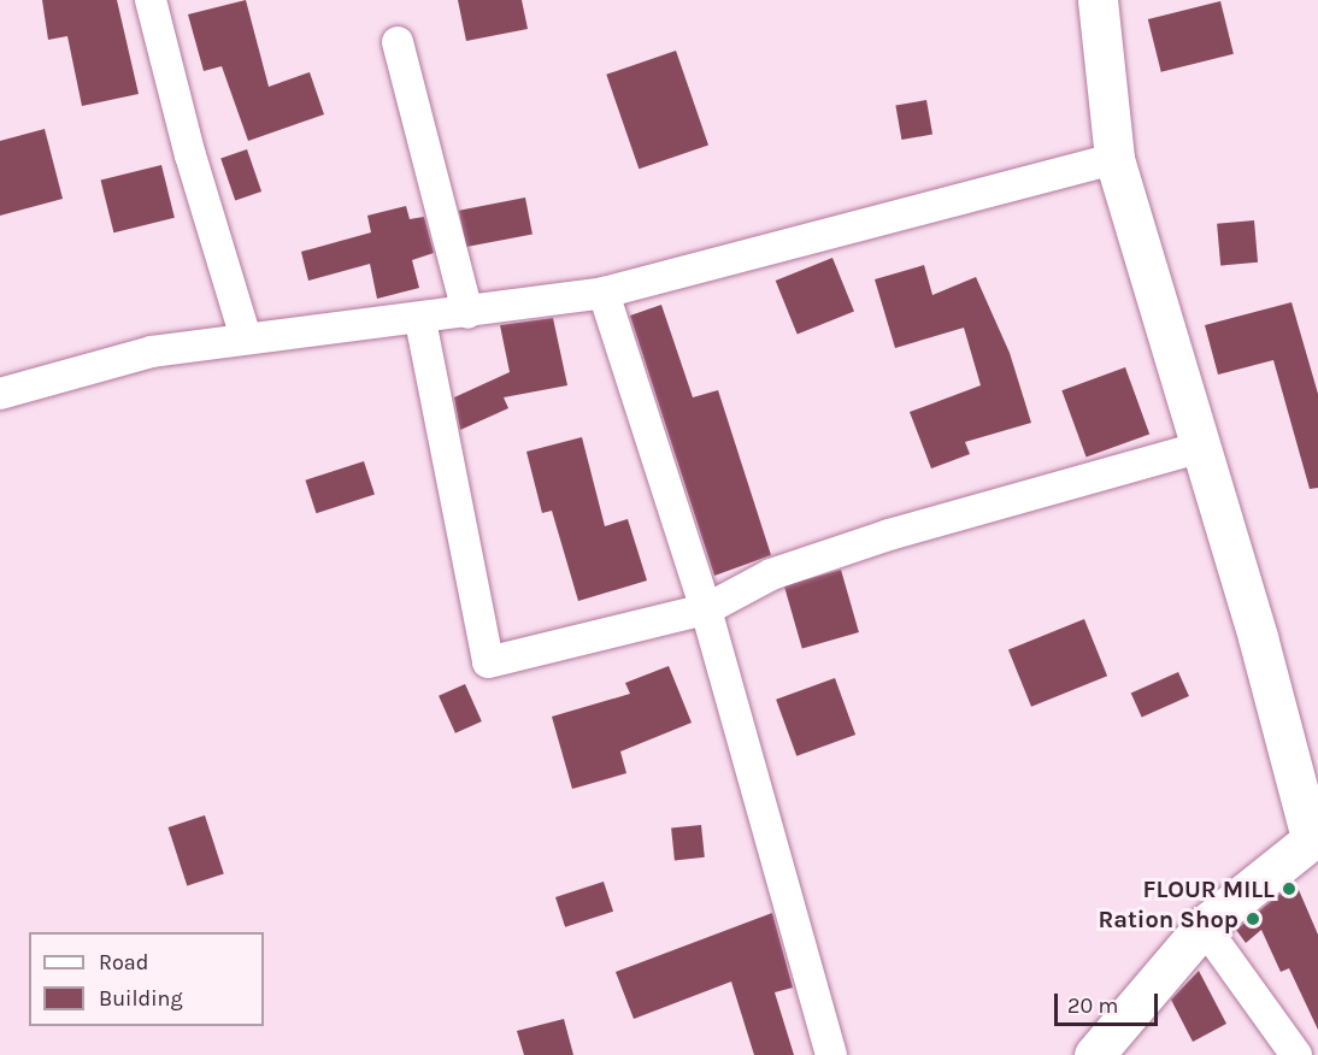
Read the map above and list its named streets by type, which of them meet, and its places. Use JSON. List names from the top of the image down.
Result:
{
  "places": ["FLOUR MILL", "Ration Shop"],
  "legend": ["Road", "Building"],
  "scale_bar": "20 m"
}
